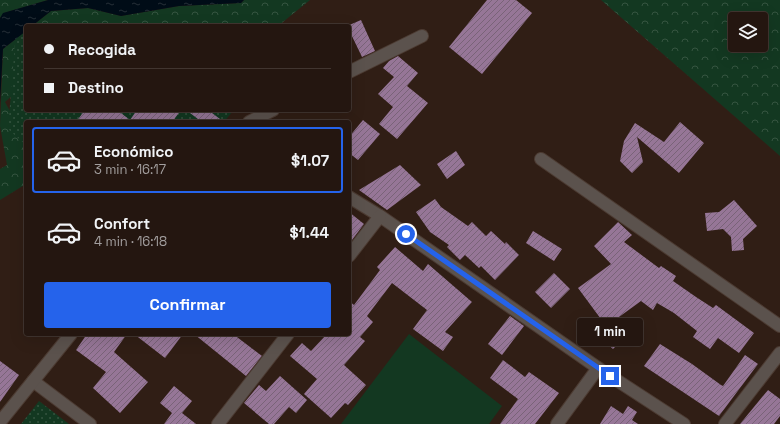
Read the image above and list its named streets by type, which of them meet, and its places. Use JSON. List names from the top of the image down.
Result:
{
  "page": {
    "banner": ["Recogida", "Destino"],
    "list": [
      {
        "name": "Económico",
        "note": "3 min · 16:17",
        "value": "$1.07"
      },
      {
        "name": "Confort",
        "note": "4 min · 16:18",
        "value": "$1.44"
      }
    ],
    "buttons": "Confirmar",
    "bubble": "1 min"
  }
}
